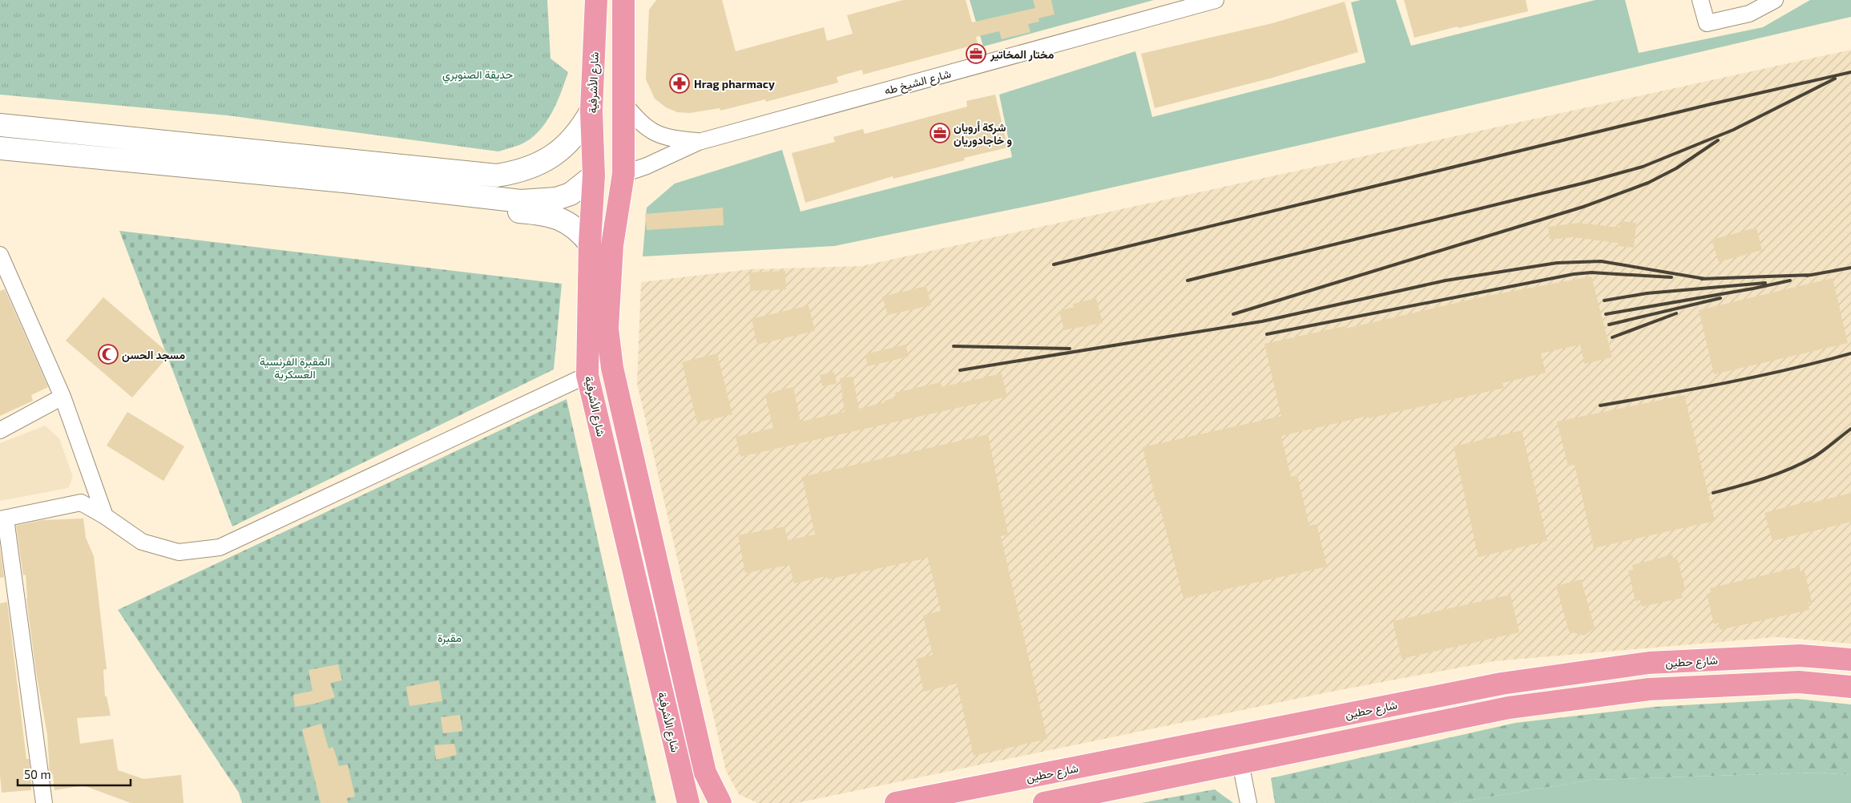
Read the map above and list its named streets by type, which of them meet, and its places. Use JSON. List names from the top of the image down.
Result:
{
  "streets": {
    "main road": ["شارع الأشرفية", "شارع حطين"],
    "street": ["شارع الشيخ طه"]
  },
  "parks": ["حديقة الصنوبري", "المقبرة الفرنسية العسكرية", "مقبرة"],
  "places": {
    "office": ["مختار المخاتير", "شركة أرويان و خاجادوريان"],
    "pharmacy": ["Hrag pharmacy"],
    "mosque": ["مسجد الحسن"]
  },
  "scale_bar": "50 m"
}
